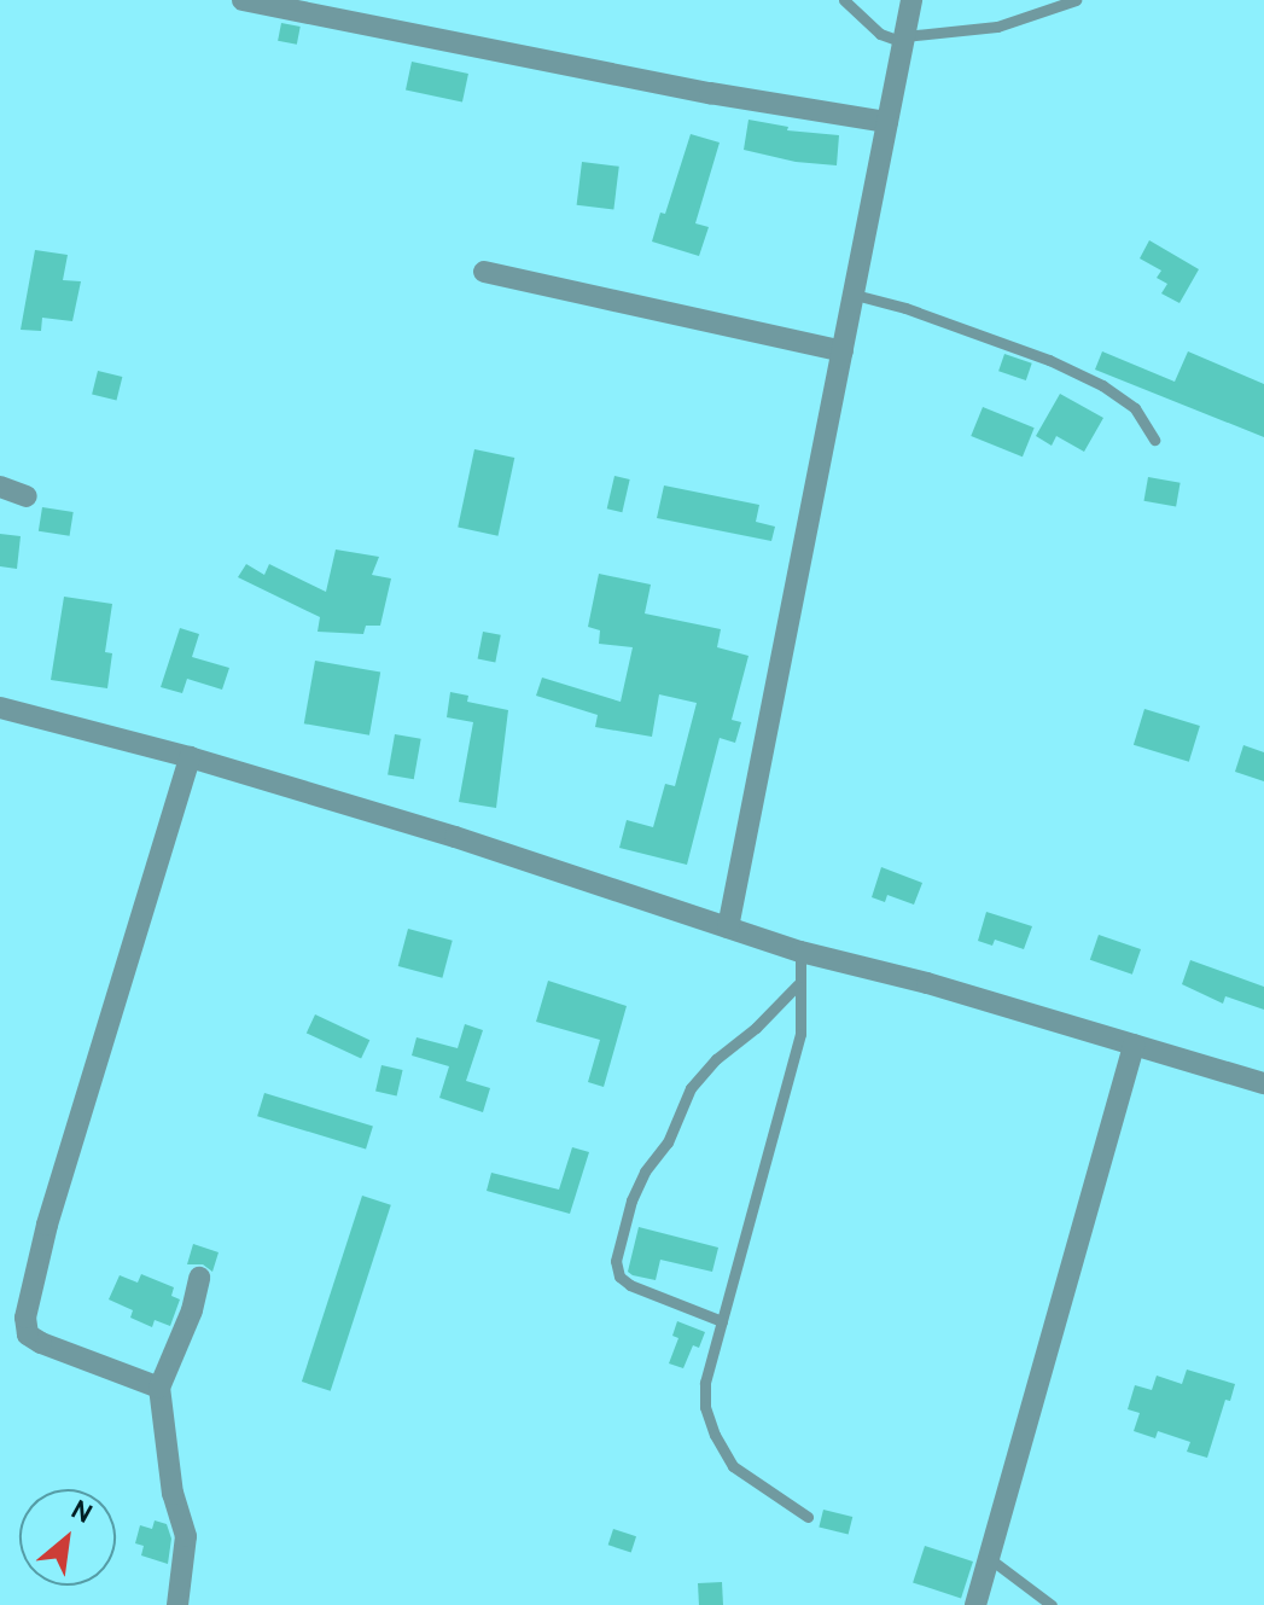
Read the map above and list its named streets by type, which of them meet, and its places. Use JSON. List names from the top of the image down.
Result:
{
  "north": "top right"
}
